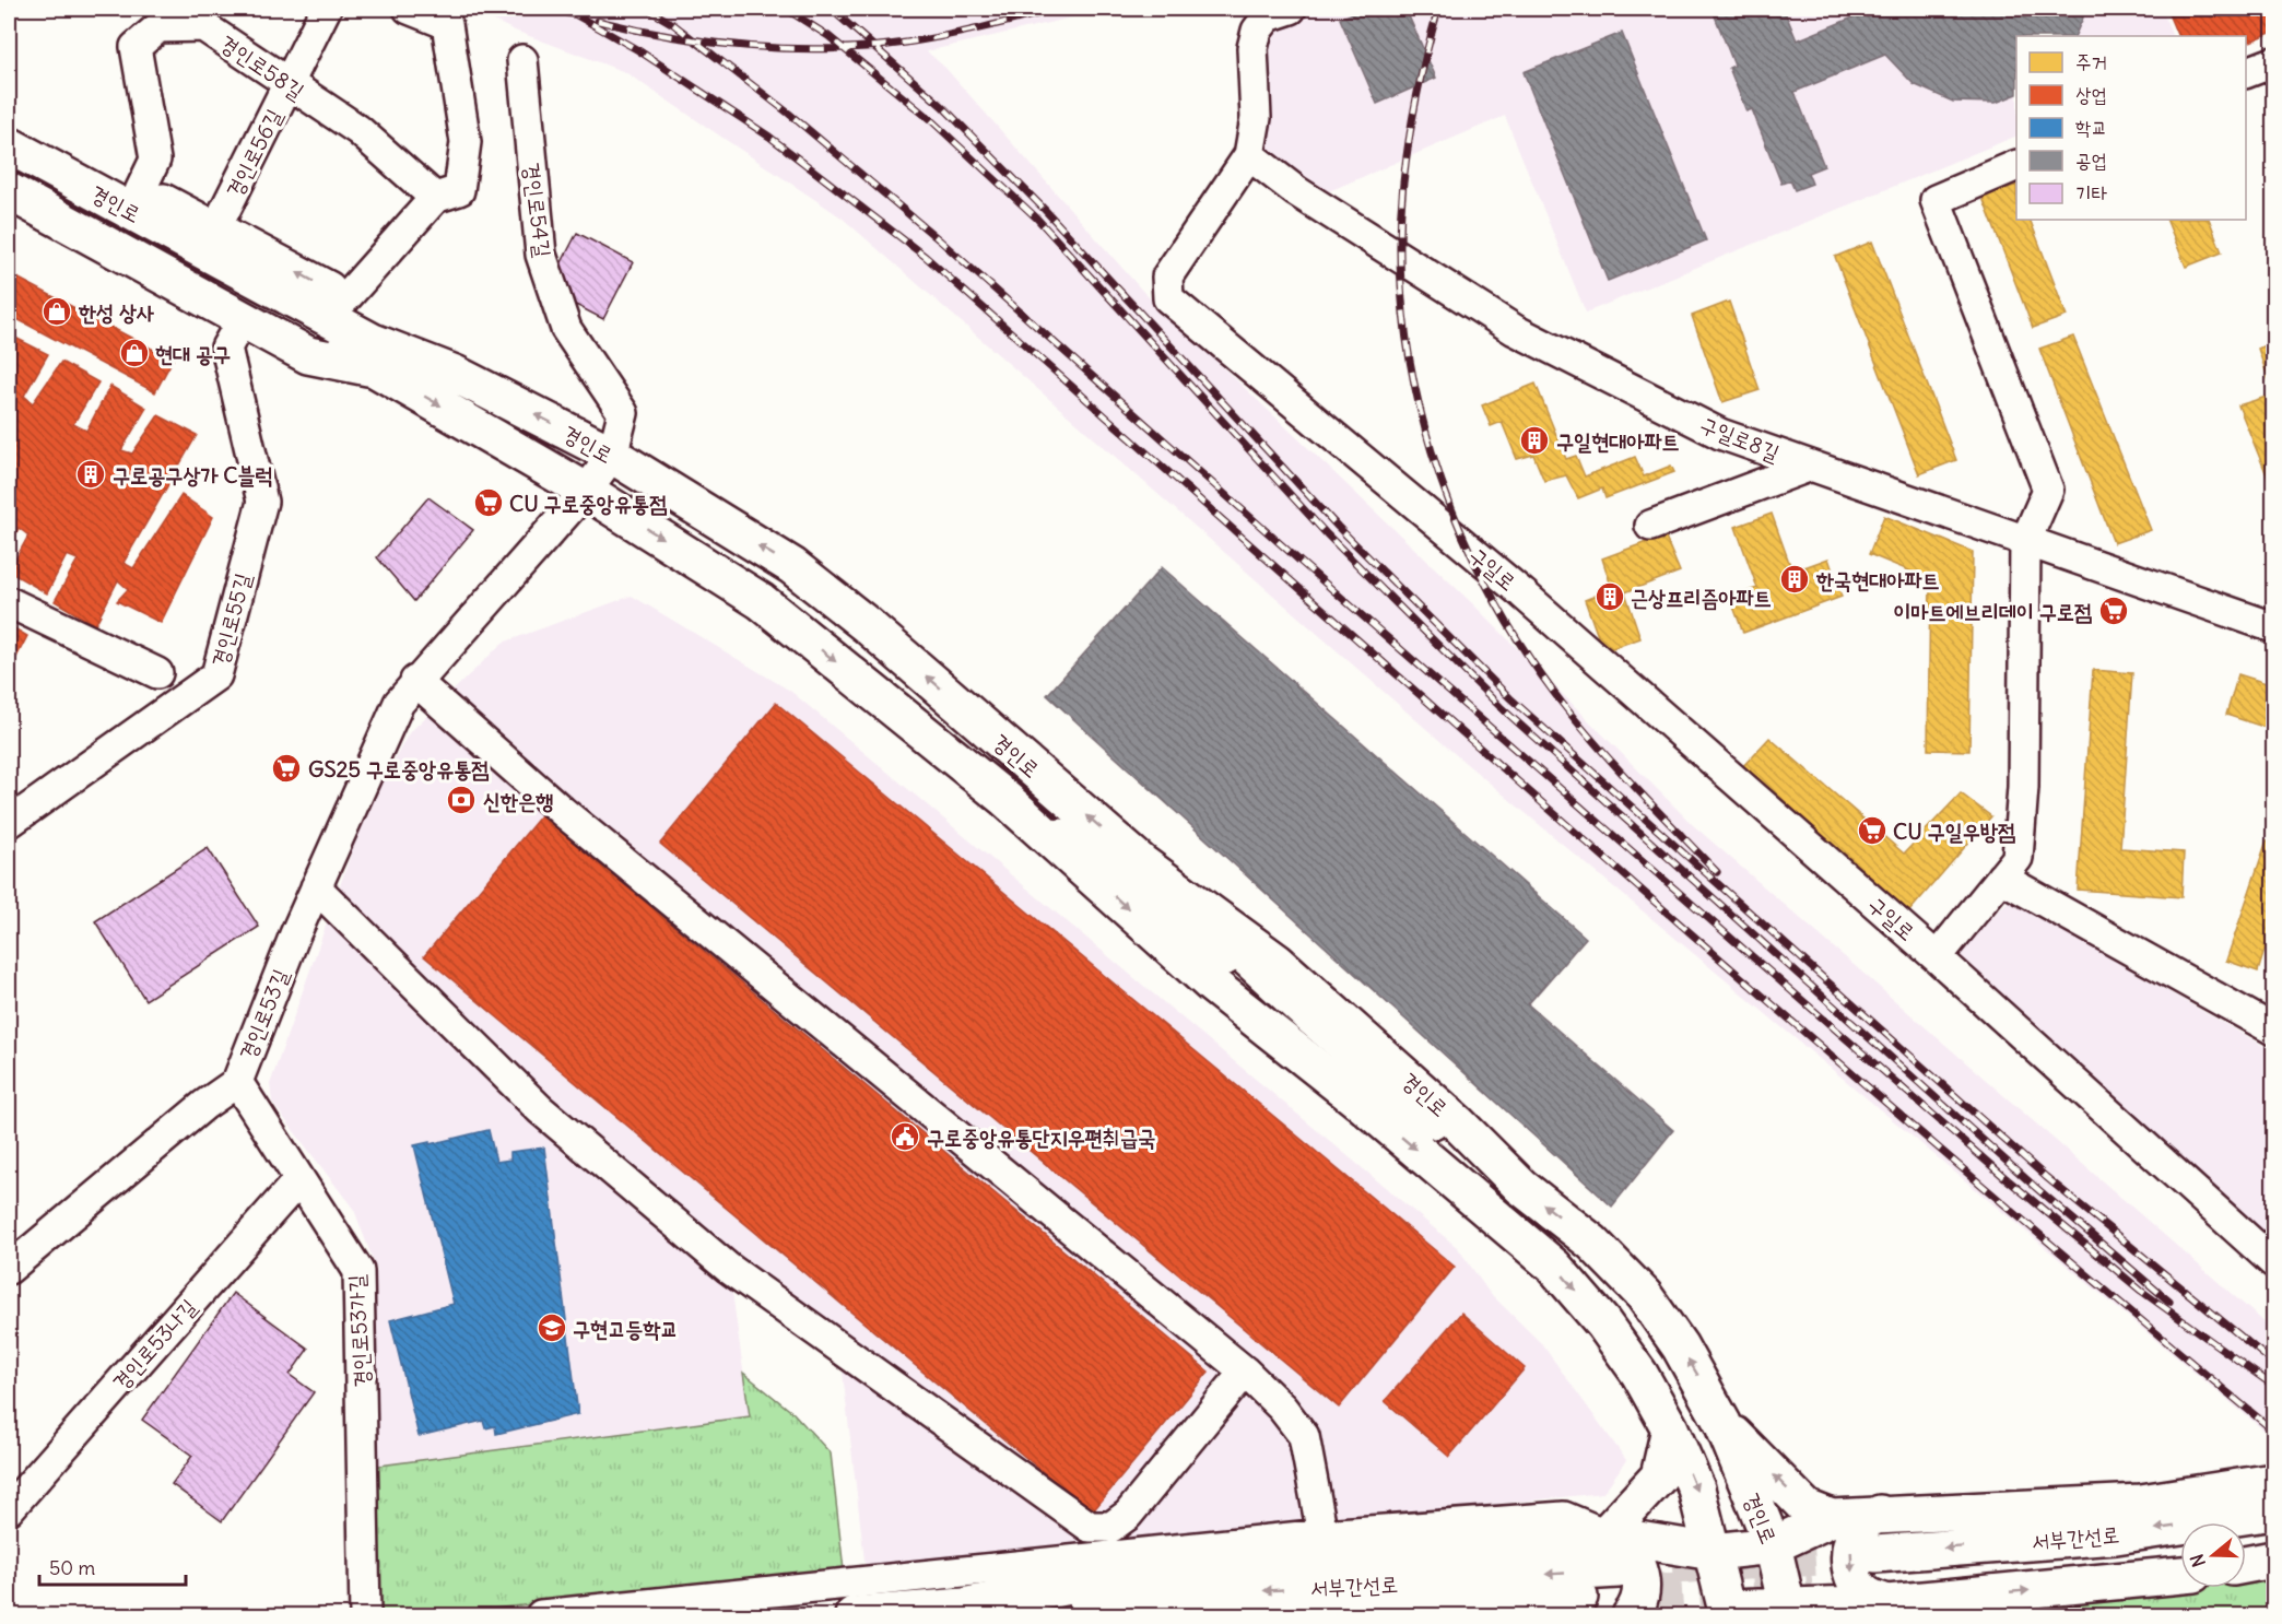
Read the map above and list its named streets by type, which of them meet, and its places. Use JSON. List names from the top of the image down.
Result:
{
  "streets": {
    "main road": ["경인로", "서부간선로"],
    "street": [
      "경인로58길",
      "경인로56길",
      "경인로54길",
      "구일로8길",
      "구일로",
      "경인로55길",
      "경인로53길",
      "경인로53가길",
      "경인로53나길"
    ]
  },
  "crossings": [
    ["경인로58길", "경인로56길"],
    ["경인로", "경인로54길"],
    ["경인로", "경인로53길"],
    ["경인로54길", "경인로53길"],
    ["구일로8길", "구일로"],
    ["경인로53길", "경인로53가길"],
    ["경인로53가길", "경인로53나길"]
  ],
  "places": {
    "shop": ["한성 상사", "현대 공구"],
    "building": [
      "구일현대아파트",
      "구로공구상가 C블럭",
      "한국현대아파트",
      "근상프리즘아파트"
    ],
    "supermarket": [
      "CU 구로중앙유통점",
      "이마트에브리데이 구로점",
      "GS25 구로중앙유통점",
      "CU 구일우방점"
    ],
    "bank": ["신한은행"],
    "public building": ["구로중앙유통단지우편취급국"],
    "school or university": ["구현고등학교"]
  },
  "legend": [
    "주거",
    "상업",
    "학교",
    "공업",
    "기타"
  ],
  "scale_bar": "50 m",
  "north": "left"
}
